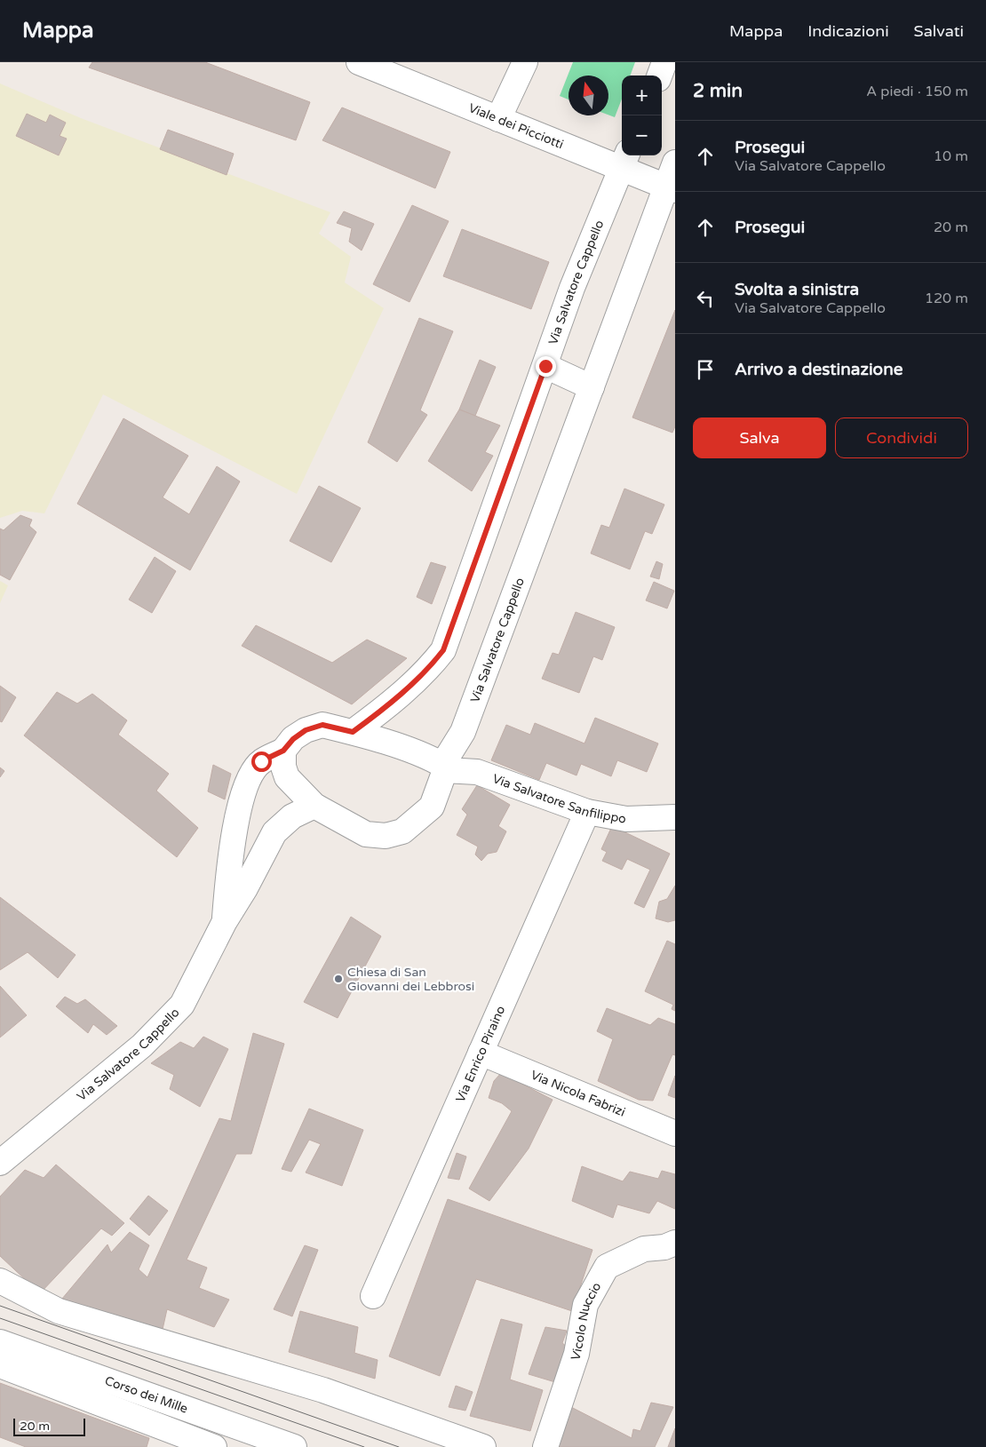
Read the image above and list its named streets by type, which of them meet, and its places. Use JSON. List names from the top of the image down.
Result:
{
  "streets": {
    "street": [
      "Viale dei Picciotti",
      "Via Salvatore Cappello",
      "Via Salvatore Sanfilippo",
      "Via Enrico Piraino",
      "Via Nicola Fabrizi",
      "Vicolo Nuccio",
      "Corso dei Mille"
    ]
  },
  "crossings": [
    ["Viale dei Picciotti", "Via Salvatore Cappello"],
    ["Via Salvatore Cappello", "Via Salvatore Sanfilippo"],
    ["Via Salvatore Sanfilippo", "Via Enrico Piraino"],
    ["Via Enrico Piraino", "Via Nicola Fabrizi"]
  ],
  "places": ["Chiesa di San Giovanni dei Lebbrosi"],
  "scale_bar": "20 m",
  "north": "top",
  "page": {
    "header": "Mappa",
    "nav": ["Mappa", "Indicazioni", "Salvati"],
    "heading": ["2 min", "A piedi · 150 m"],
    "map_buttons": ["+", "−"],
    "list": [
      ["Prosegui", "Via Salvatore Cappello", "10 m"],
      ["Prosegui", "20 m"],
      ["Svolta a sinistra", "Via Salvatore Cappello", "120 m"],
      "Arrivo a destinazione"
    ],
    "buttons": ["Salva", "Condividi"],
    "scale": "20 m"
  }
}
